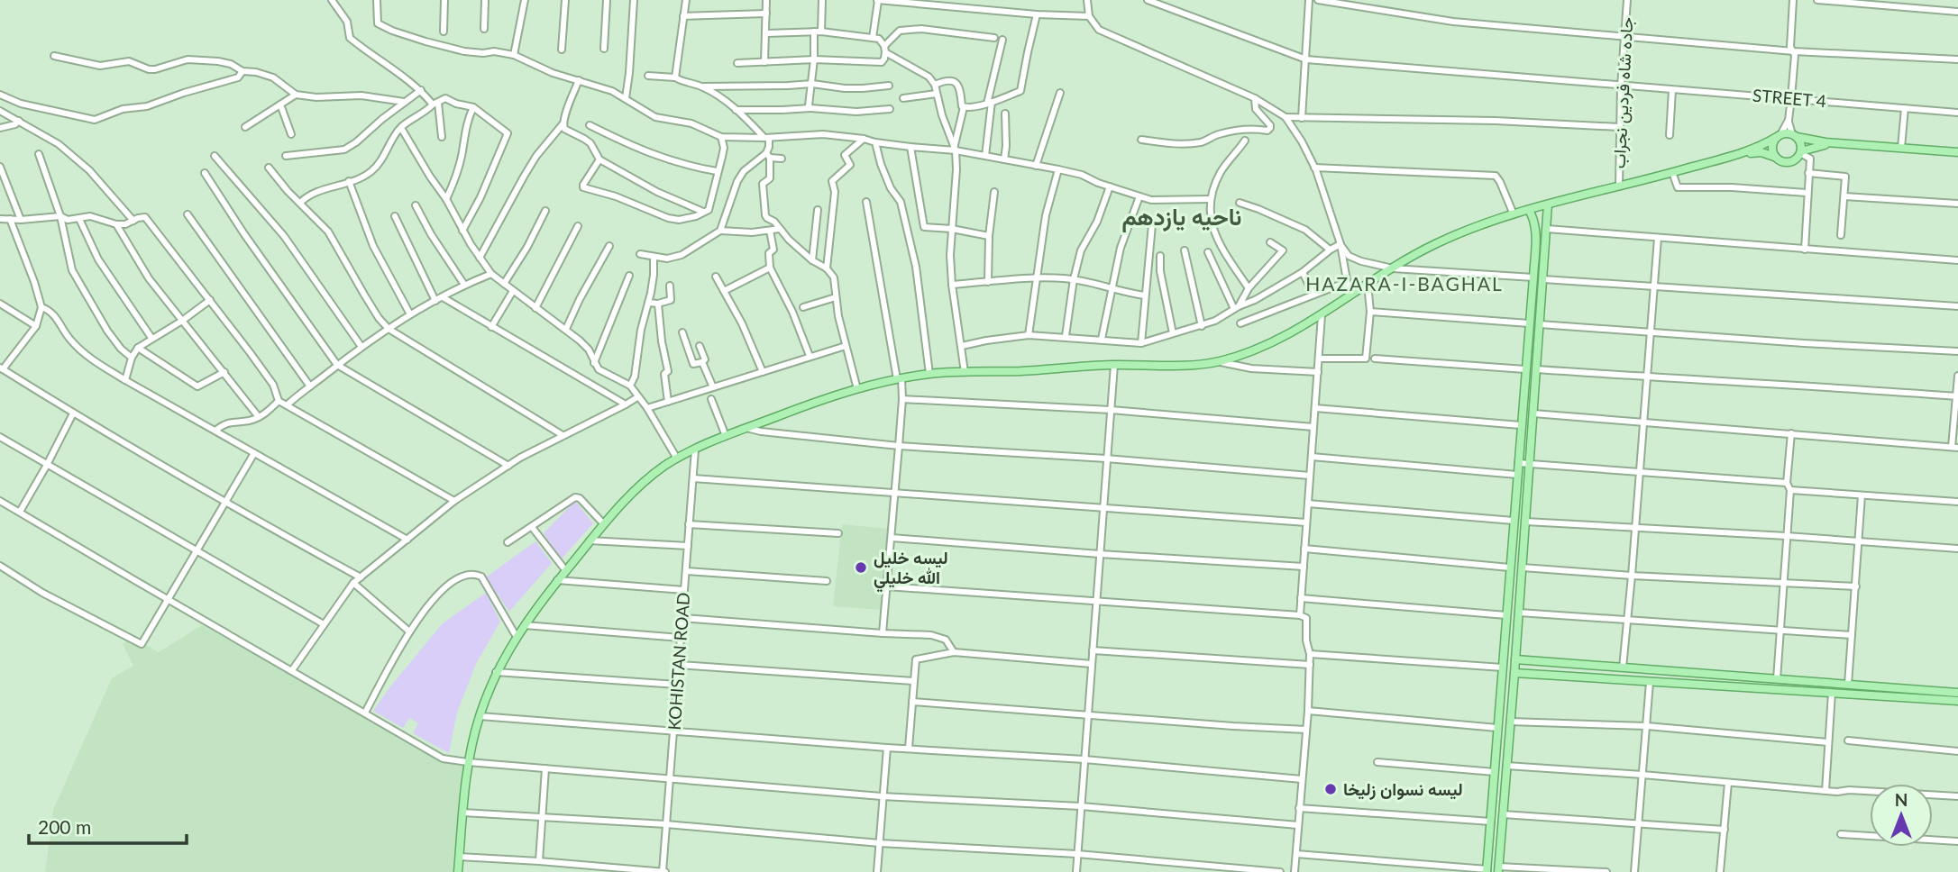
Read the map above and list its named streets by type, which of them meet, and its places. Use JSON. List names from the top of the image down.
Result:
{
  "streets": {
    "street": ["جاده شاه فردین نجراب", "STREET 4", "KOHISTAN ROAD"]
  },
  "crossings": [
    ["جاده شاه فردین نجراب", "STREET 4"]
  ],
  "districts": ["ناحیه یازدهم", "HAZARA-I-BAGHAL"],
  "places": ["ليسه خليل الله خليلي", "لیسه نسوان زلیخا"],
  "scale_bar": "200 m",
  "north": "top"
}
